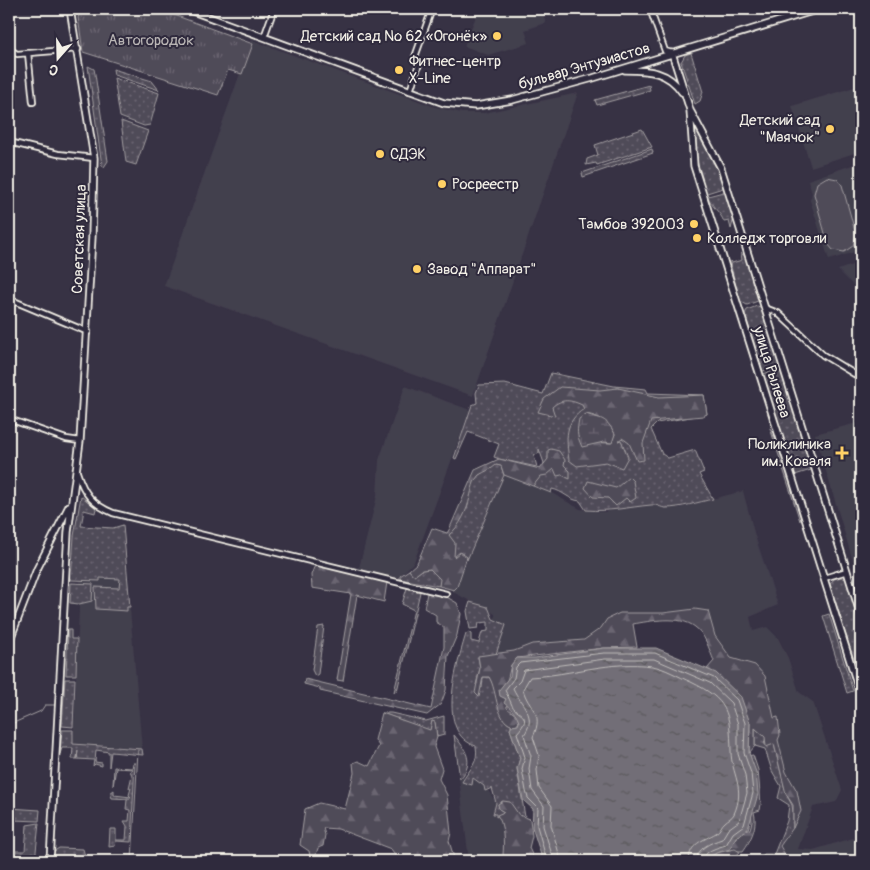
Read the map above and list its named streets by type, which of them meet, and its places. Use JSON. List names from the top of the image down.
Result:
{
  "streets": {
    "main road": ["бульвар Энтузиастов", "Советская улица", "улица Рылеева"]
  },
  "crossings": [
    ["бульвар Энтузиастов", "улица Рылеева"]
  ],
  "parks": ["Автогородок"],
  "places": {
    "other": [
      "Детский сад № 62 «Огонёк»",
      "Фитнес-центр X-Line",
      "Детский сад \"Маячок\"",
      "СДЭК",
      "Росреестр",
      "Тамбов 392003",
      "Колледж торговли",
      "Завод \"Аппарат\""
    ],
    "health": ["Поликлиника им. Коваля"]
  },
  "north": "bottom"
}
